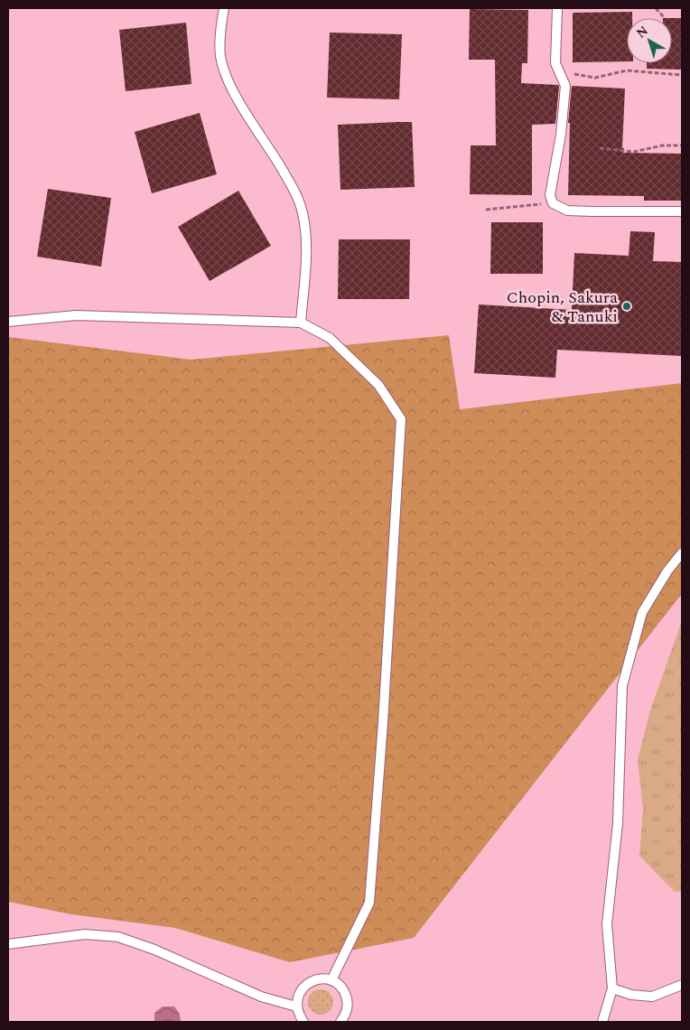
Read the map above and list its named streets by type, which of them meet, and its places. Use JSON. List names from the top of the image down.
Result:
{
  "places": ["Chopin, Sakura & Tanuki"],
  "north": "top left"
}
